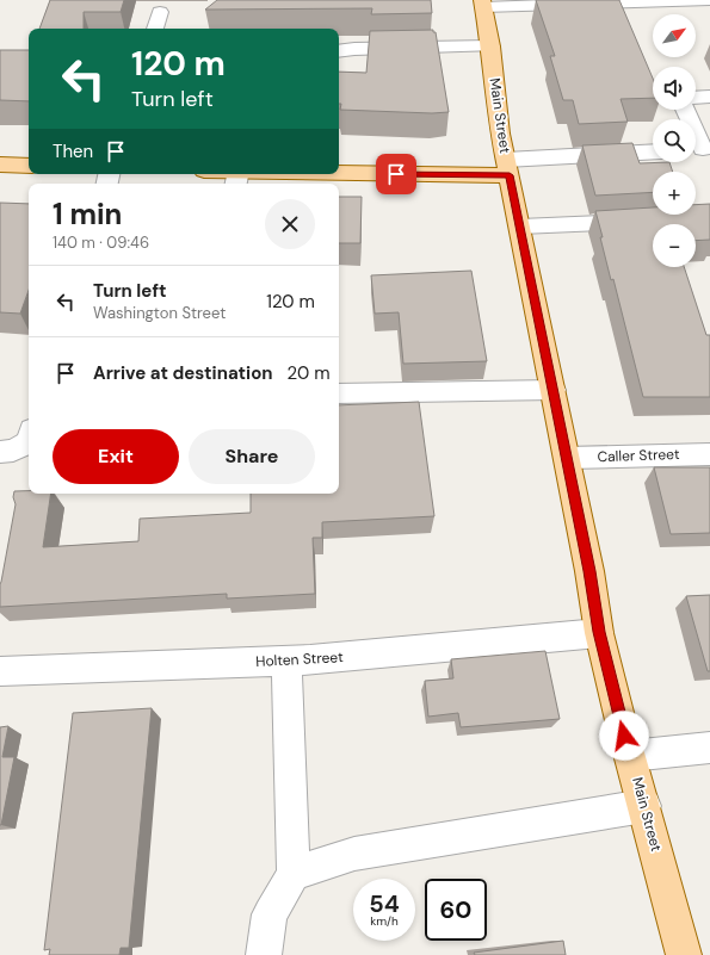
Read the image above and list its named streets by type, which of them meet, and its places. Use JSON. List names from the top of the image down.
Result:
{
  "streets": {
    "main road": ["Main Street"],
    "street": ["Caller Street", "Holten Street"]
  },
  "crossings": [
    ["Main Street", "Caller Street"],
    ["Main Street", "Holten Street"]
  ],
  "north": "top right",
  "page": {
    "map_buttons": ["+", "−"],
    "turn": ["120 m", "Turn left"],
    "then": "Then",
    "heading": ["1 min", "140 m · 09:46"],
    "list": [
      {
        "name": "Turn left",
        "note": "Washington Street",
        "value": "120 m"
      },
      {
        "name": "Arrive at destination",
        "value": "20 m"
      }
    ],
    "buttons": ["Exit", "Share"],
    "speed": "54 km/h",
    "limit": "60"
  }
}
